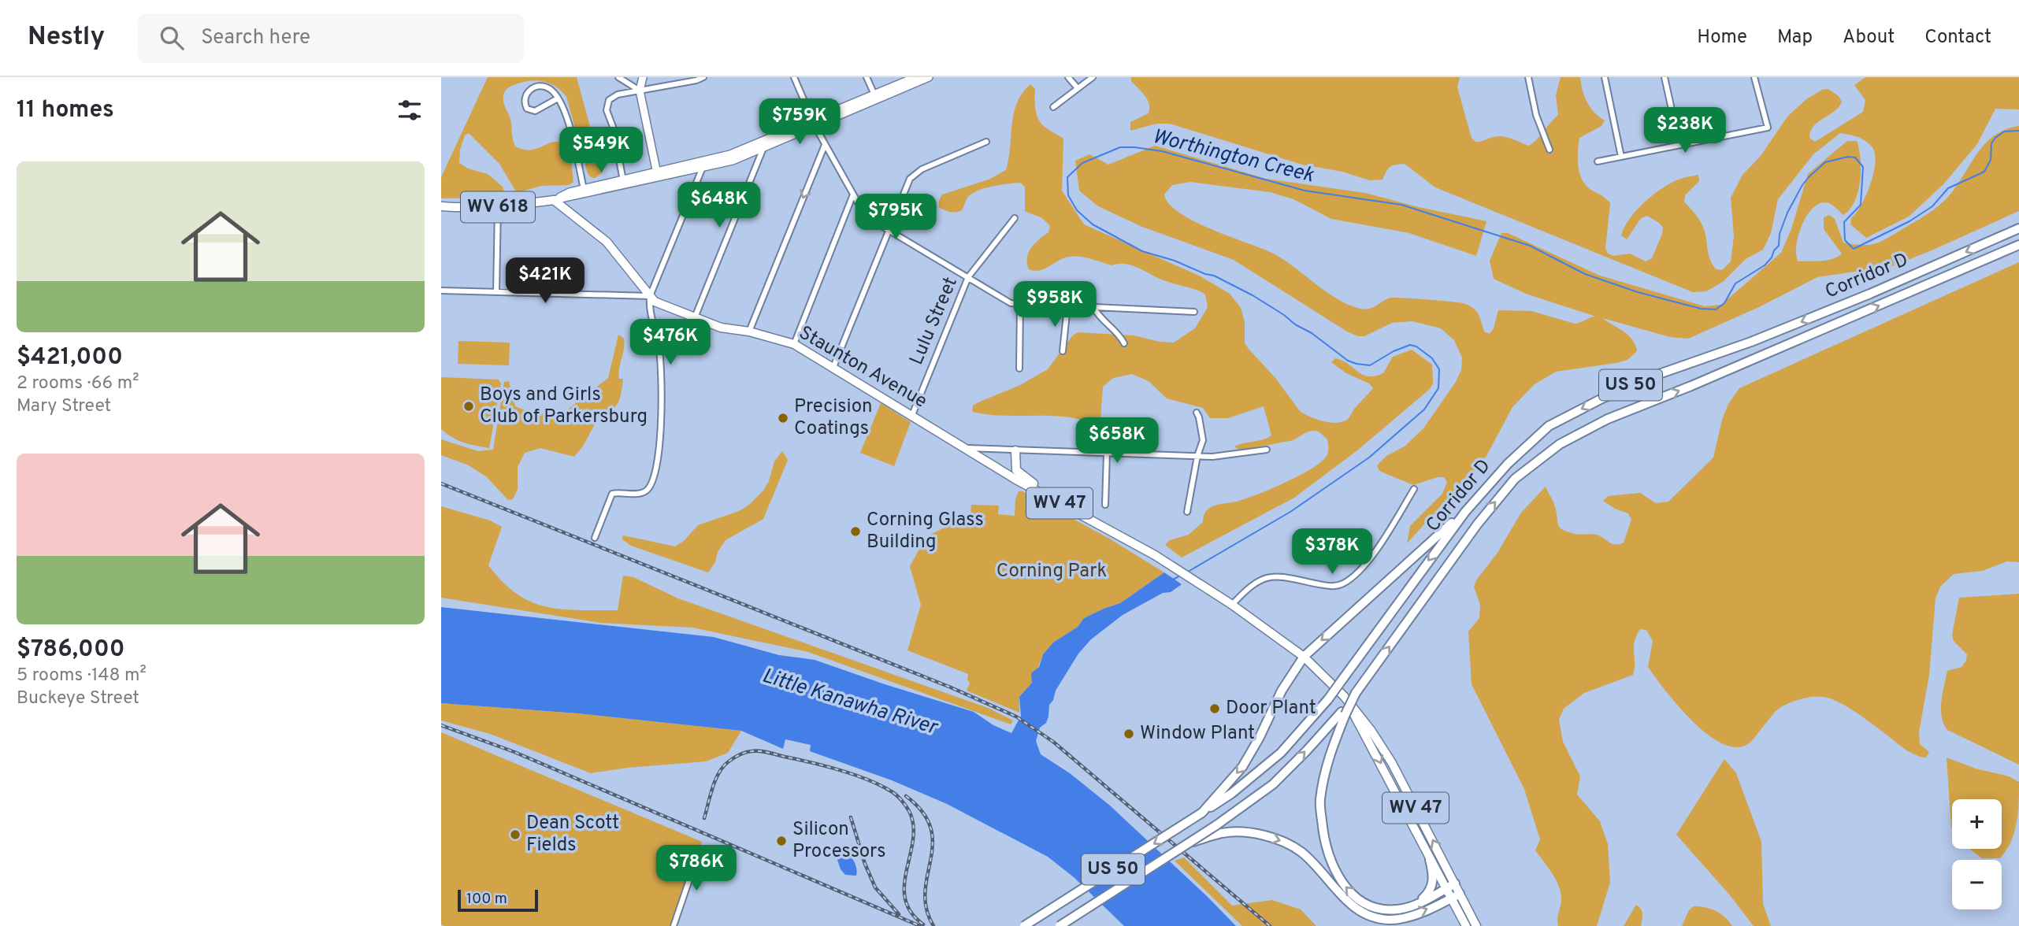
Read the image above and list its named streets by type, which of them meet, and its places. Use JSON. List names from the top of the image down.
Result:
{
  "streets": {
    "highway": ["Corridor D", "US 50"],
    "main road": ["WV 618", "Staunton Avenue", "WV 47"],
    "street": ["Lulu Street"]
  },
  "crossings": [
    ["WV 618", "Staunton Avenue"],
    ["Corridor D", "US 50"],
    ["Lulu Street", "Staunton Avenue"]
  ],
  "water": ["Worthington Creek", "Little Kanawha River"],
  "parks": ["Corning Park"],
  "places": [
    "Boys and Girls Club of Parkersburg",
    "Precision Coatings",
    "Corning Glass Building",
    "Door Plant",
    "Window Plant",
    "Dean Scott Fields",
    "Silicon Processors"
  ],
  "scale_bar": "100 m",
  "page": {
    "header": "Nestly",
    "search": "Search here",
    "nav": [
      "Home",
      "Map",
      "About",
      "Contact"
    ],
    "heading": "11 homes",
    "price": [
      "$759K",
      "$238K",
      "$549K",
      "$648K",
      "$795K",
      "$421K",
      "$958K",
      "$476K",
      "$658K",
      "$378K",
      "$786K"
    ],
    "list": [
      {
        "name": "$421,000",
        "note": "2 rooms · 66 m² · Mary Street"
      },
      {
        "name": "$786,000",
        "note": "5 rooms · 148 m² · Buckeye Street"
      }
    ],
    "map_buttons": ["+", "−"],
    "scale": "100 m"
  }
}
